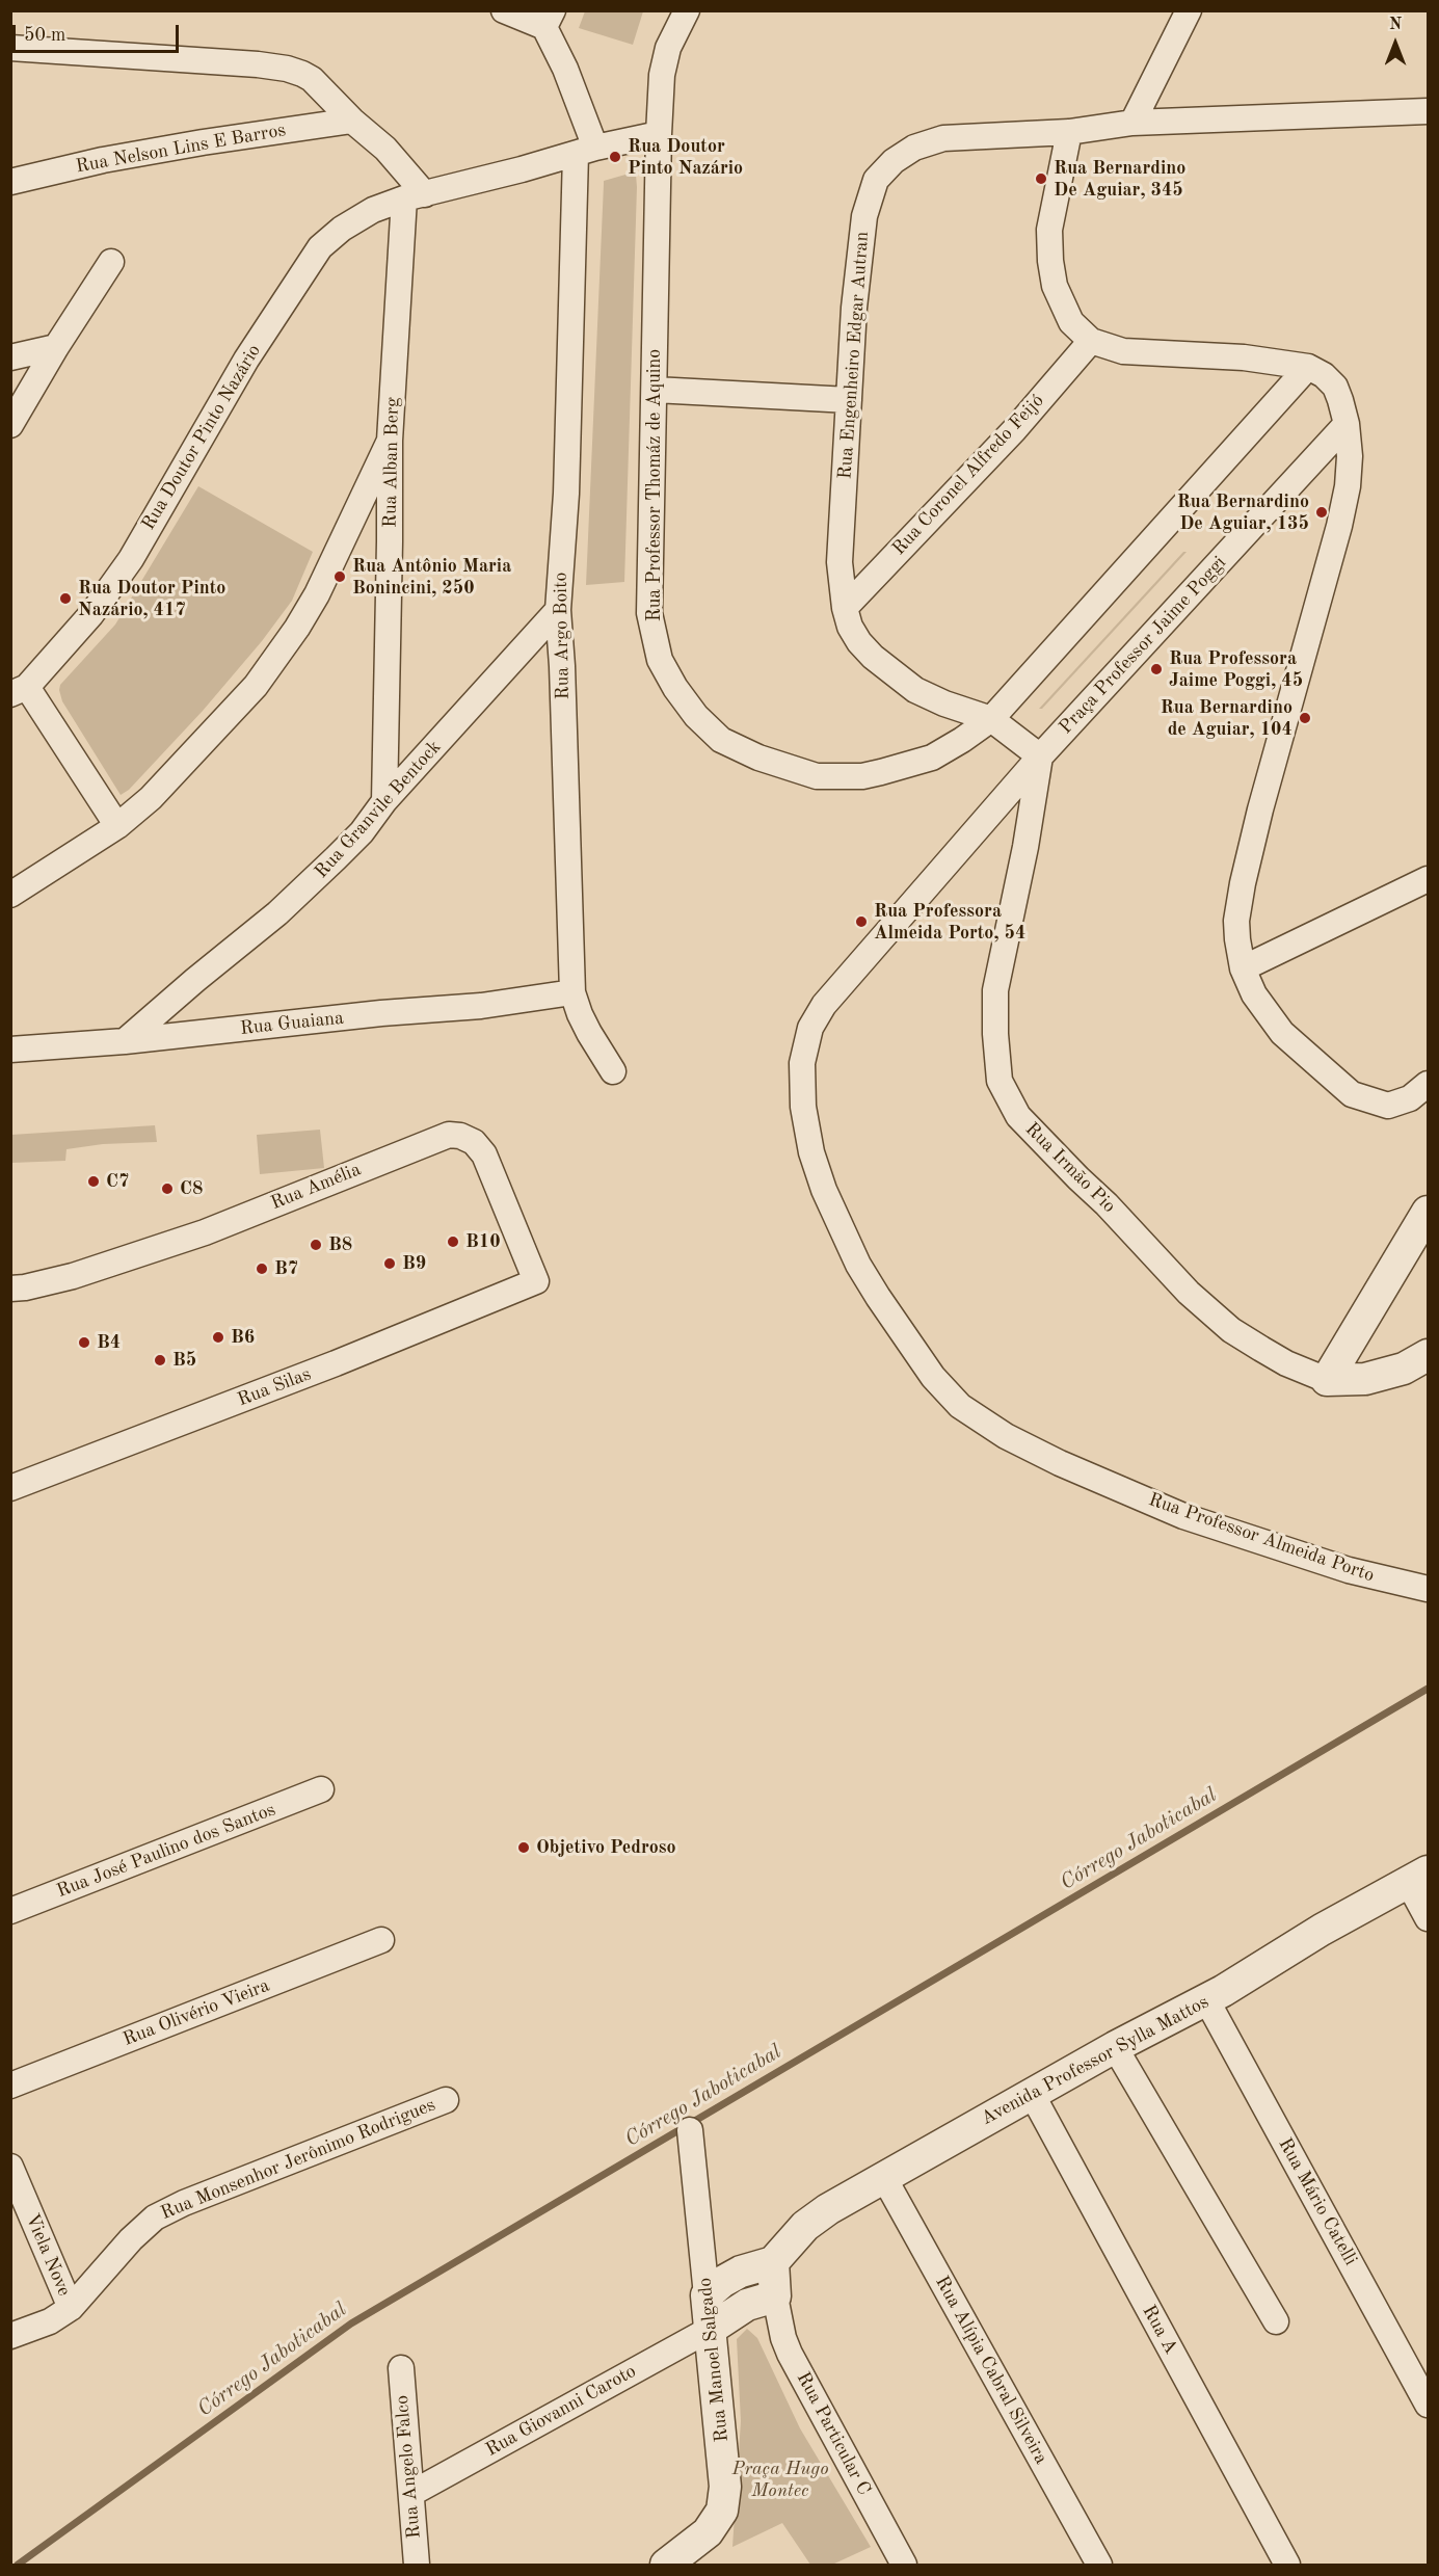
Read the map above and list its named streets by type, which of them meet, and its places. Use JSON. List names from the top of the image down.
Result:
{
  "streets": {
    "street": [
      "Rua Nelson Lins E Barros",
      "Rua Engenheiro Edgar Autran",
      "Rua Doutor Pinto Nazário",
      "Rua Alban Berg",
      "Rua Coronel Alfredo Feijó",
      "Rua Professor Thomáz de Aquino",
      "Rua Argo Boito",
      "Praça Professor Jaime Poggi",
      "Rua Granvile Bentock",
      "Rua Guaiana",
      "Rua Irmão Pio",
      "Rua Amélia",
      "Rua Silas",
      "Rua Professor Almeida Porto",
      "Rua José Paulino dos Santos",
      "Rua Olivério Vieira",
      "Avenida Professor Sylla Mattos",
      "Rua Monsenhor Jerônimo Rodrigues",
      "Rua Mário Catelli",
      "Viela Nove",
      "Rua A",
      "Rua Manoel Salgado",
      "Rua Alípia Cabral Silveira",
      "Rua Giovanni Caroto",
      "Rua Particular C",
      "Rua Angelo Falco"
    ]
  },
  "crossings": [
    ["Rua Engenheiro Edgar Autran", "Rua Coronel Alfredo Feijó"],
    ["Rua Engenheiro Edgar Autran", "Rua Professor Thomáz de Aquino"],
    ["Rua Doutor Pinto Nazário", "Rua Alban Berg"],
    ["Rua Doutor Pinto Nazário", "Rua Professor Thomáz de Aquino"],
    ["Rua Doutor Pinto Nazário", "Rua Argo Boito"],
    ["Rua Alban Berg", "Rua Granvile Bentock"],
    ["Rua Argo Boito", "Rua Granvile Bentock"],
    ["Rua Argo Boito", "Rua Guaiana"],
    ["Praça Professor Jaime Poggi", "Rua Irmão Pio"],
    ["Praça Professor Jaime Poggi", "Rua Professor Almeida Porto"],
    ["Rua Granvile Bentock", "Rua Guaiana"],
    ["Rua Irmão Pio", "Rua Professor Almeida Porto"],
    ["Rua Amélia", "Rua Silas"],
    ["Avenida Professor Sylla Mattos", "Rua Mário Catelli"],
    ["Avenida Professor Sylla Mattos", "Rua A"],
    ["Avenida Professor Sylla Mattos", "Rua Alípia Cabral Silveira"],
    ["Rua Monsenhor Jerônimo Rodrigues", "Viela Nove"],
    ["Rua Manoel Salgado", "Rua Giovanni Caroto"],
    ["Rua Giovanni Caroto", "Rua Angelo Falco"]
  ],
  "water": ["Córrego Jaboticabal"],
  "parks": ["Praça Hugo Montec"],
  "places": [
    "Rua Doutor Pinto Nazário",
    "Rua Bernardino De Aguiar, 345",
    "Rua Bernardino De Aguiar, 135",
    "Rua Antônio Maria Bonincini, 250",
    "Rua Doutor Pinto Nazário, 417",
    "Rua Professora Jaime Poggi, 45",
    "Rua Bernardino de Aguiar, 104",
    "Rua Professora Almeida Porto, 54",
    "C7",
    "C8",
    "B10",
    "B8",
    "B9",
    "B7",
    "B6",
    "B4",
    "B5",
    "Objetivo Pedroso"
  ],
  "scale_bar": "50 m",
  "north": "top"
}
